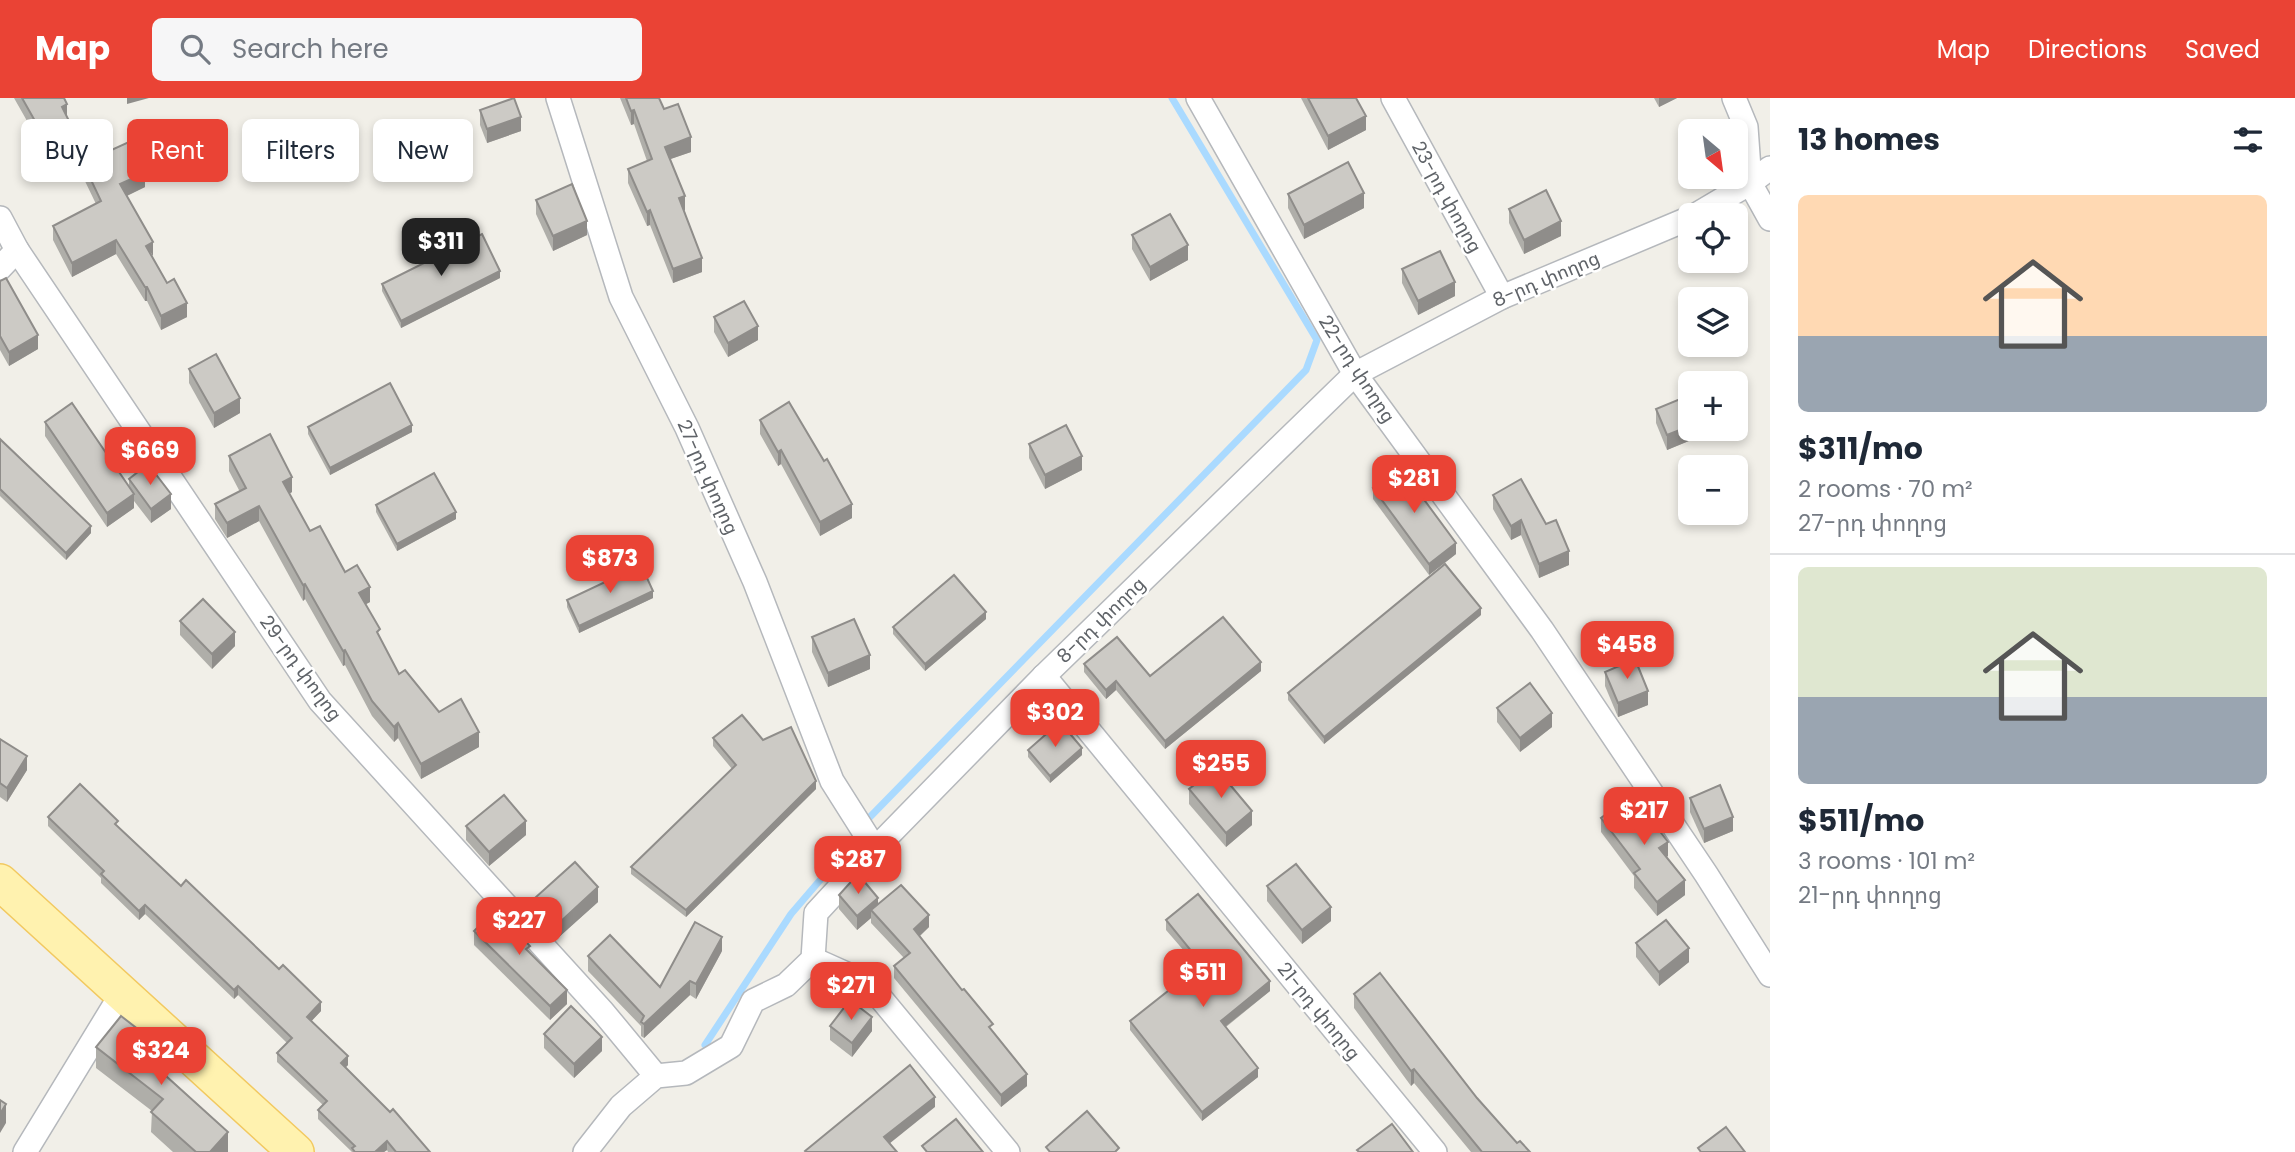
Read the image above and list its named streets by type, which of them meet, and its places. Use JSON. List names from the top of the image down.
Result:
{
  "streets": {
    "street": [
      "23-րդ փողոց",
      "8-րդ փողոց",
      "22-րդ փողոց",
      "27-րդ փողոց",
      "29-րդ փողոց",
      "21-րդ փողոց"
    ]
  },
  "crossings": [
    ["23-րդ փողոց", "8-րդ փողոց"],
    ["8-րդ փողոց", "22-րդ փողոց"],
    ["8-րդ փողոց", "27-րդ փողոց"],
    ["8-րդ փողոց", "21-րդ փողոց"]
  ],
  "north": "bottom right",
  "page": {
    "header": "Map",
    "search": "Search here",
    "nav": ["Map", "Directions", "Saved"],
    "heading": "13 homes",
    "map_buttons": ["+", "−"],
    "chip": [
      "Buy",
      "Rent",
      "Filters",
      "New"
    ],
    "list": [
      {
        "name": "$311/mo",
        "note": "2 rooms · 70 m² · 27-րդ փողոց"
      },
      {
        "name": "$511/mo",
        "note": "3 rooms · 101 m² · 21-րդ փողոց"
      }
    ],
    "price": [
      "$311",
      "$669",
      "$281",
      "$873",
      "$458",
      "$302",
      "$255",
      "$217",
      "$287",
      "$227",
      "$511",
      "$271",
      "$324"
    ]
  }
}
